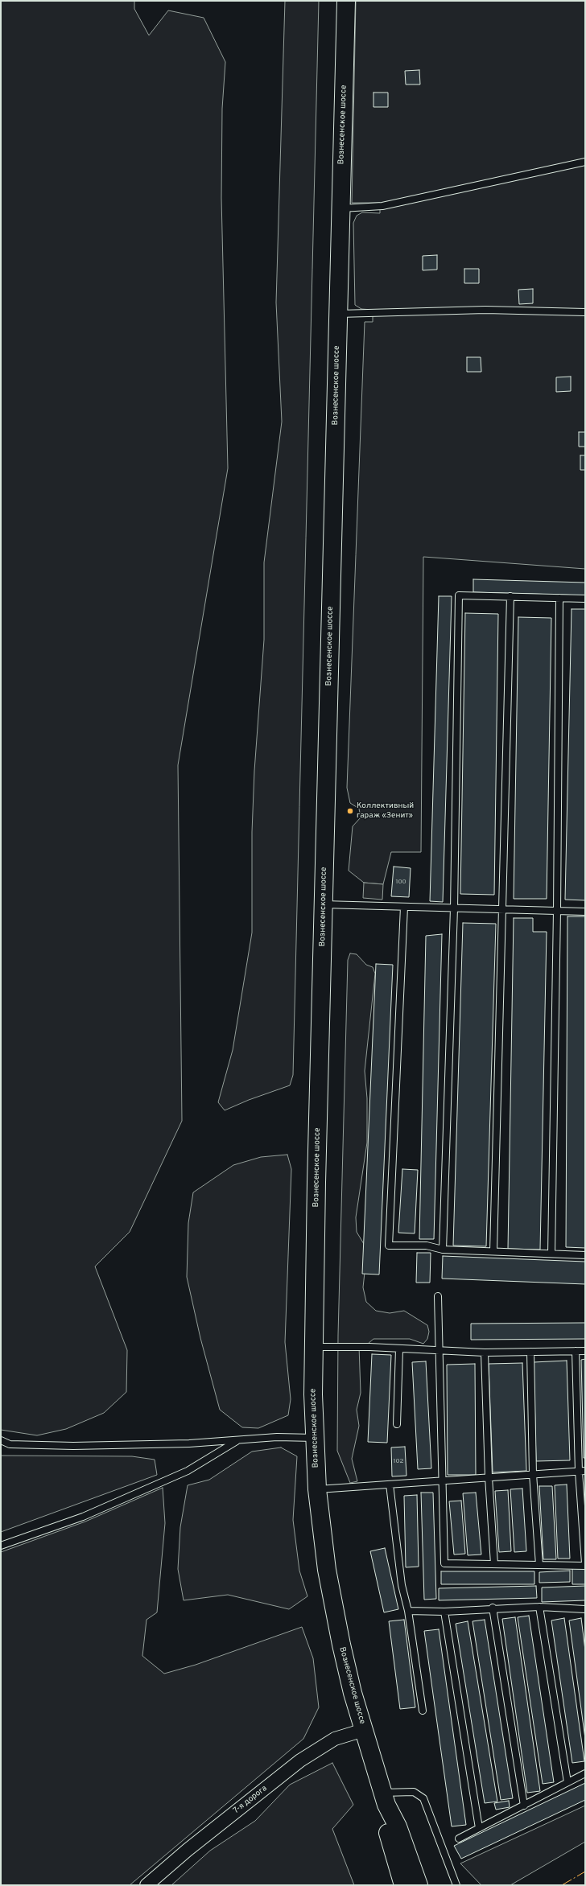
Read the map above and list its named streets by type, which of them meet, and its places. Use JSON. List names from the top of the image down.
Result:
{
  "streets": {
    "main road": ["Вознесенское шоссе"],
    "street": ["7-я дорога"]
  },
  "crossings": [
    ["Вознесенское шоссе", "7-я дорога"]
  ],
  "places": ["Коллективный гараж «Зенит»"],
  "house_numbers": ["100", "102"]
}
